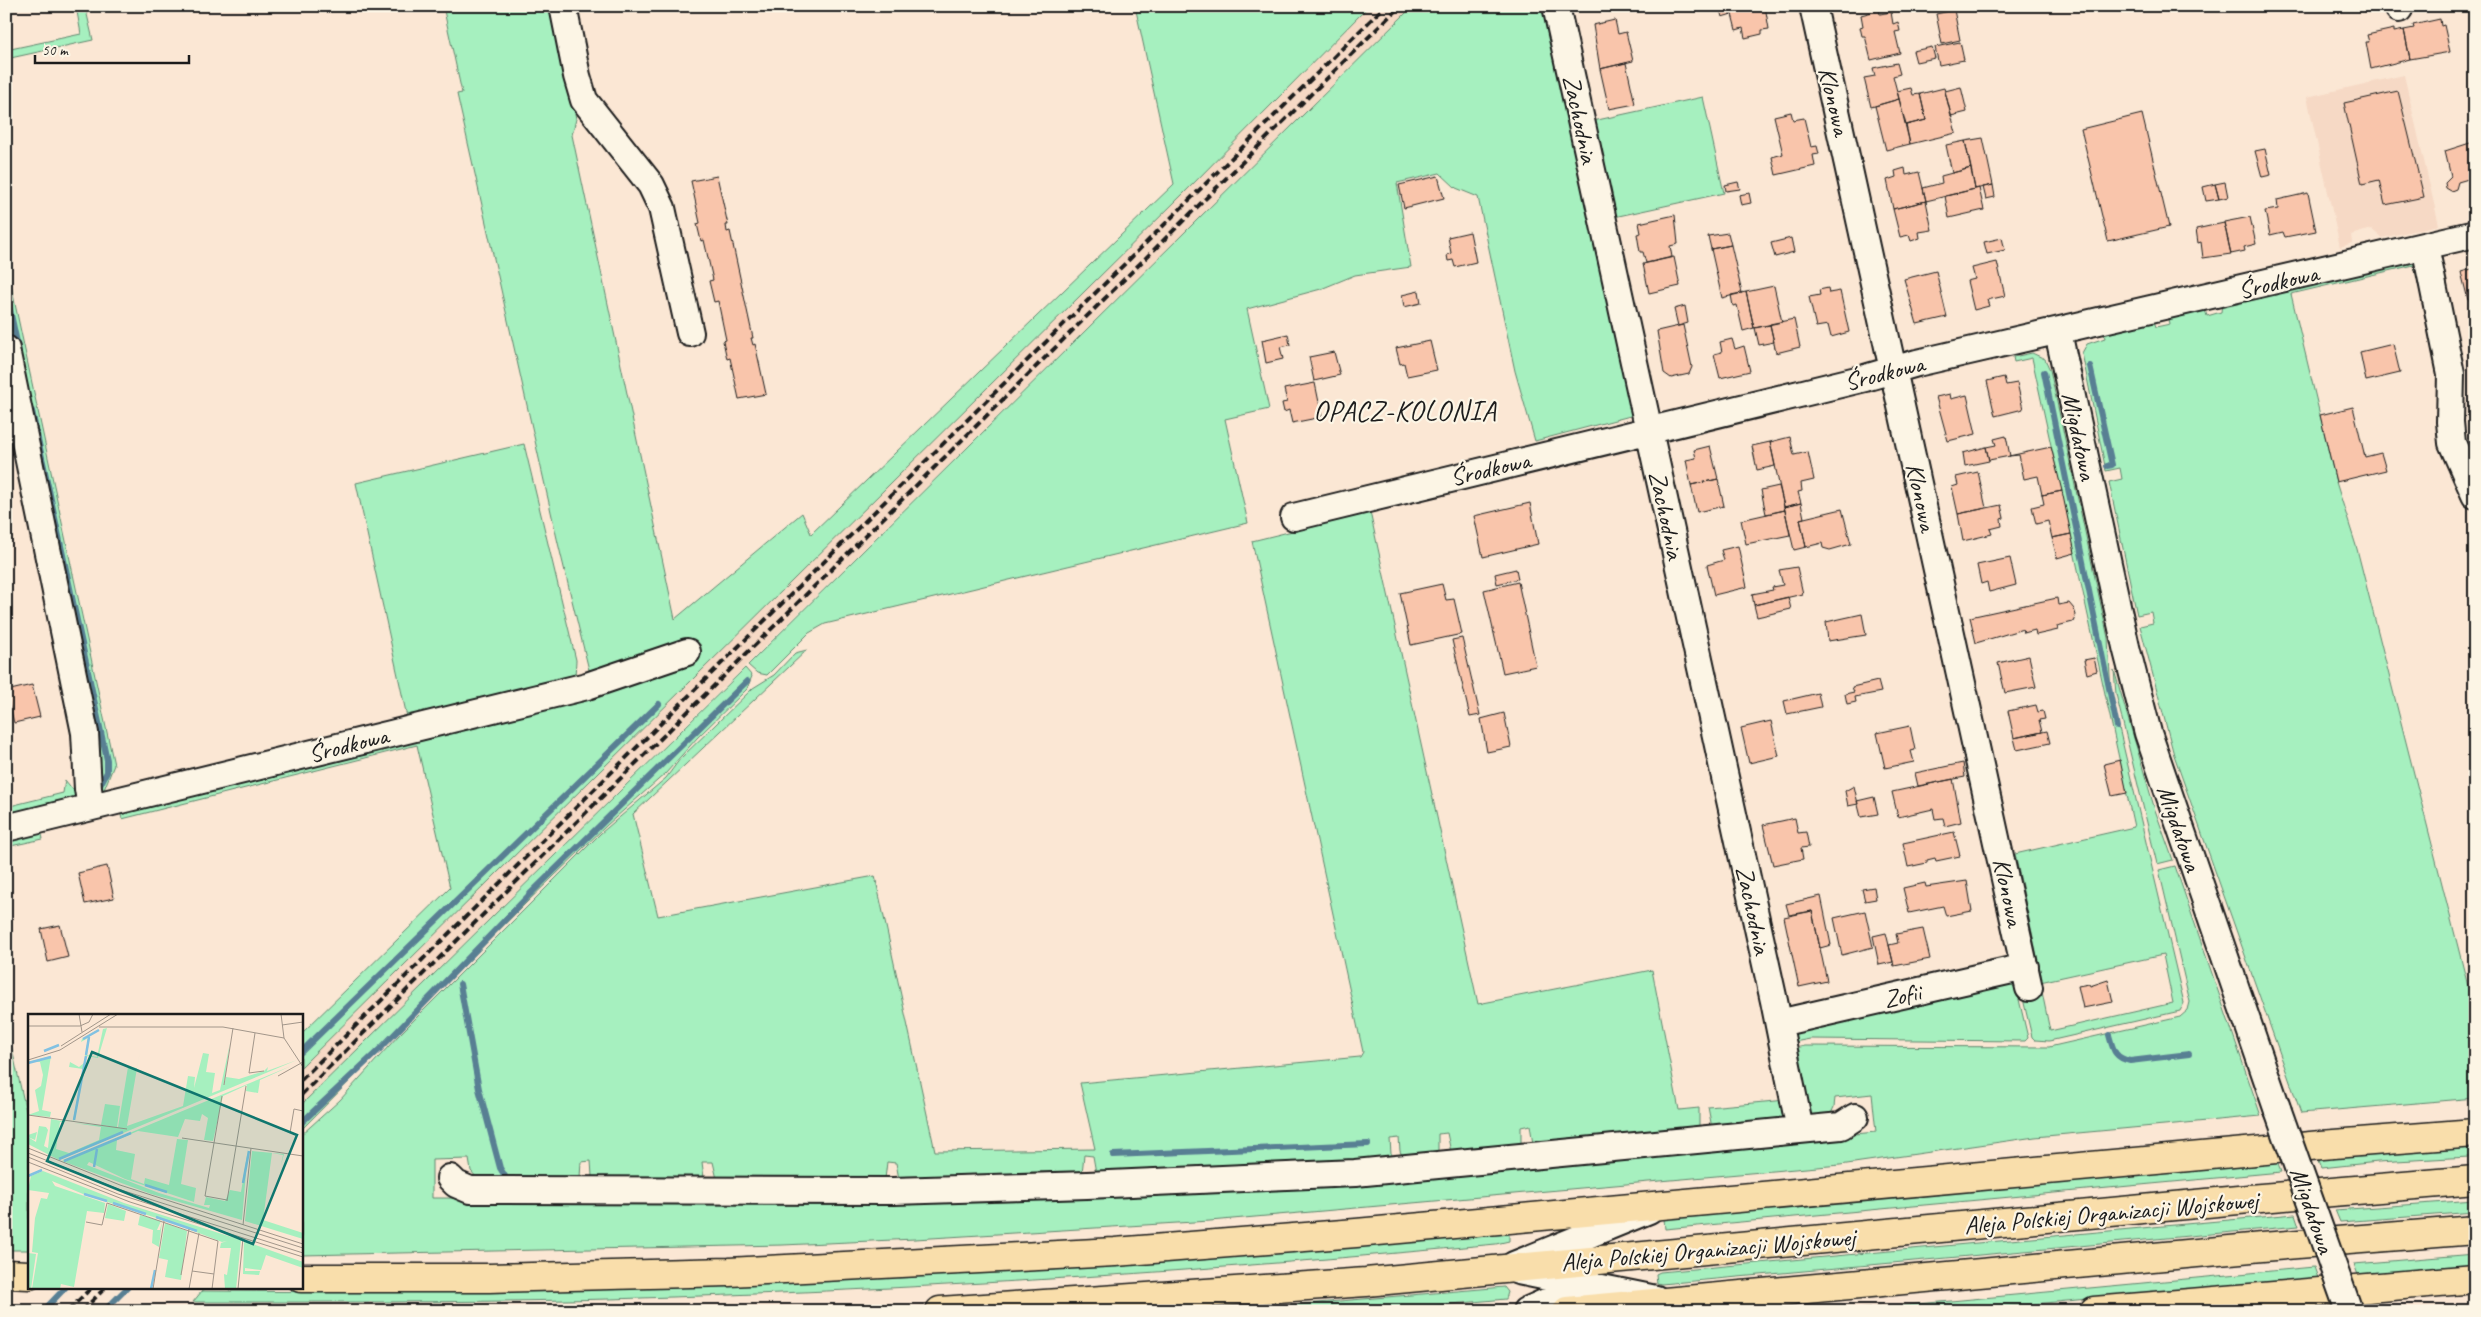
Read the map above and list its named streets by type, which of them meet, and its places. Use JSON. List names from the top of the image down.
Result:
{
  "streets": {
    "highway": ["Aleja Polskiej Organizacji Wojskowej"],
    "street": [
      "Klonowa",
      "Zachodnia",
      "Środkowa",
      "Migdałowa",
      "Zofii"
    ]
  },
  "crossings": [
    ["Klonowa", "Środkowa"],
    ["Klonowa", "Zofii"],
    ["Zachodnia", "Środkowa"],
    ["Zachodnia", "Zofii"],
    ["Środkowa", "Migdałowa"]
  ],
  "districts": ["OPACZ-KOLONIA"],
  "scale_bar": "50 m"
}
